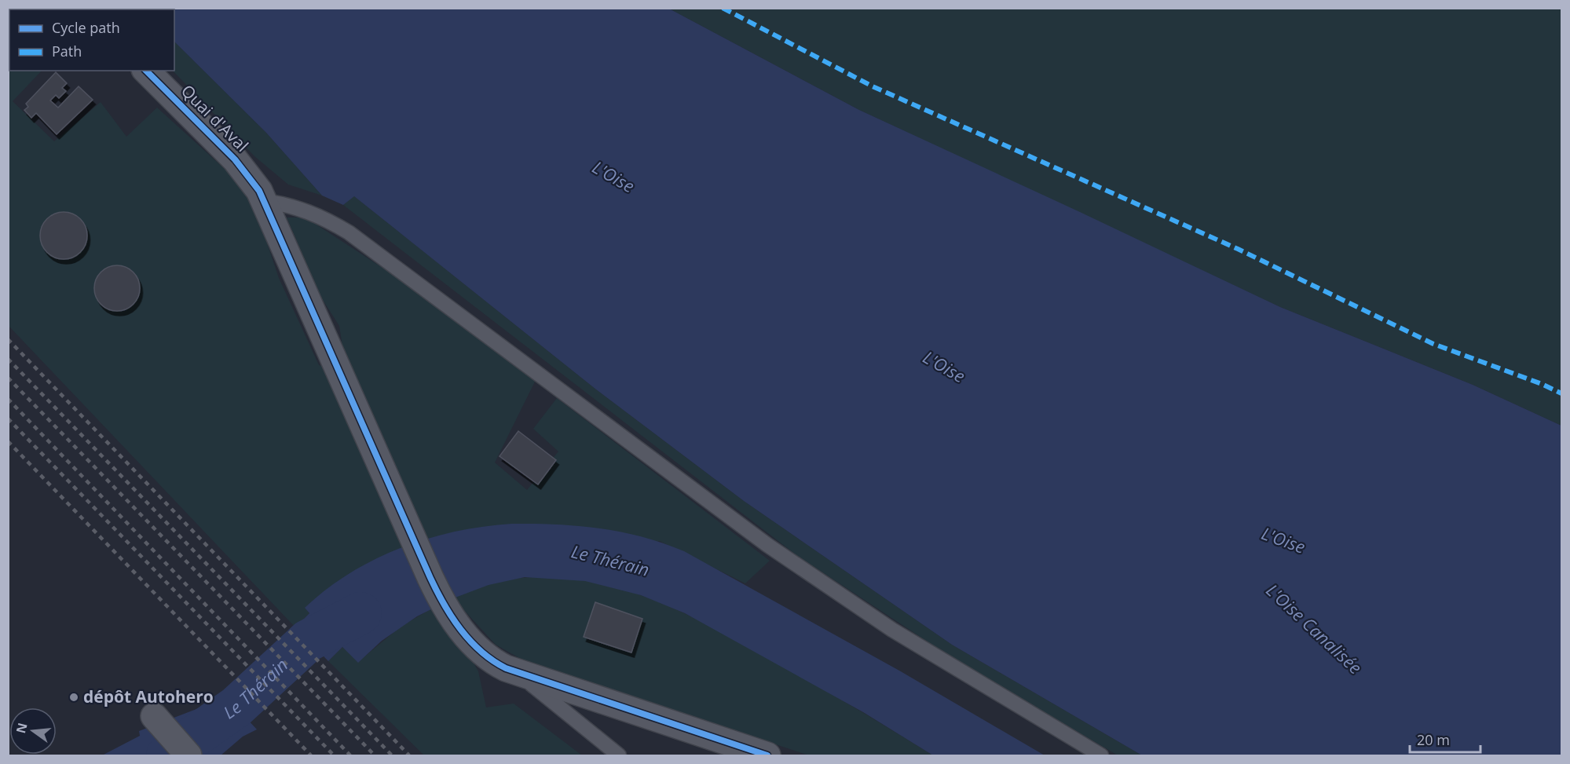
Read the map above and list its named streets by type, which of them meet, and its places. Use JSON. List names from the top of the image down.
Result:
{
  "streets": {
    "street": ["Quai d'Aval"]
  },
  "water": ["L'Oise", "Le Thérain", "L'Oise Canalisée"],
  "places": ["dépôt Autohero"],
  "legend": ["Cycle path", "Path"],
  "scale_bar": "20 m",
  "north": "left"
}
